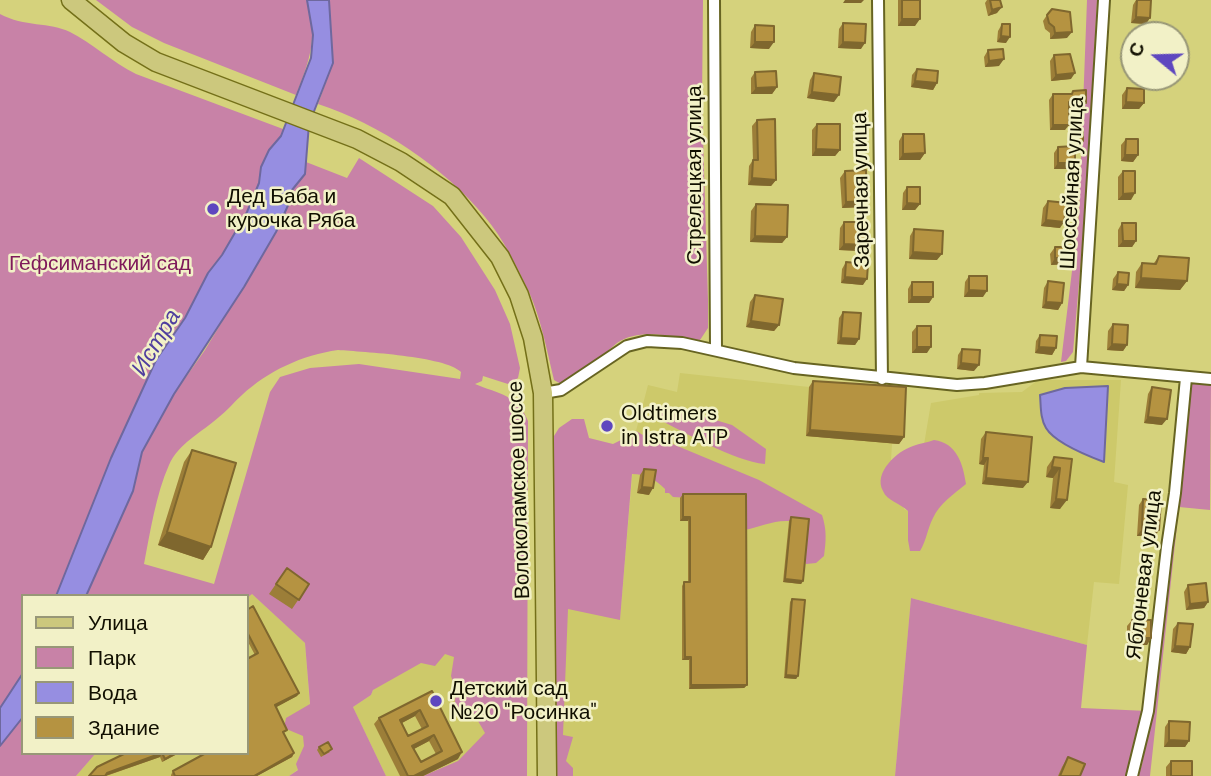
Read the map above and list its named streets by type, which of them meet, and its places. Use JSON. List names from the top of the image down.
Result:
{
  "streets": {
    "main road": ["Волоколамское шоссе"],
    "street": [
      "Стрелецкая улица",
      "Шоссейная улица",
      "Заречная улица",
      "Яблоневая улица"
    ]
  },
  "water": ["Истра"],
  "parks": ["Гефсиманский сад"],
  "places": ["Дед Баба и курочка Ряба", "Oldtimers in Istra ATP", "Детский сад №20 \"Росинка\""],
  "legend": [
    "Улица",
    "Парк",
    "Вода",
    "Здание"
  ],
  "north": "left"
}
